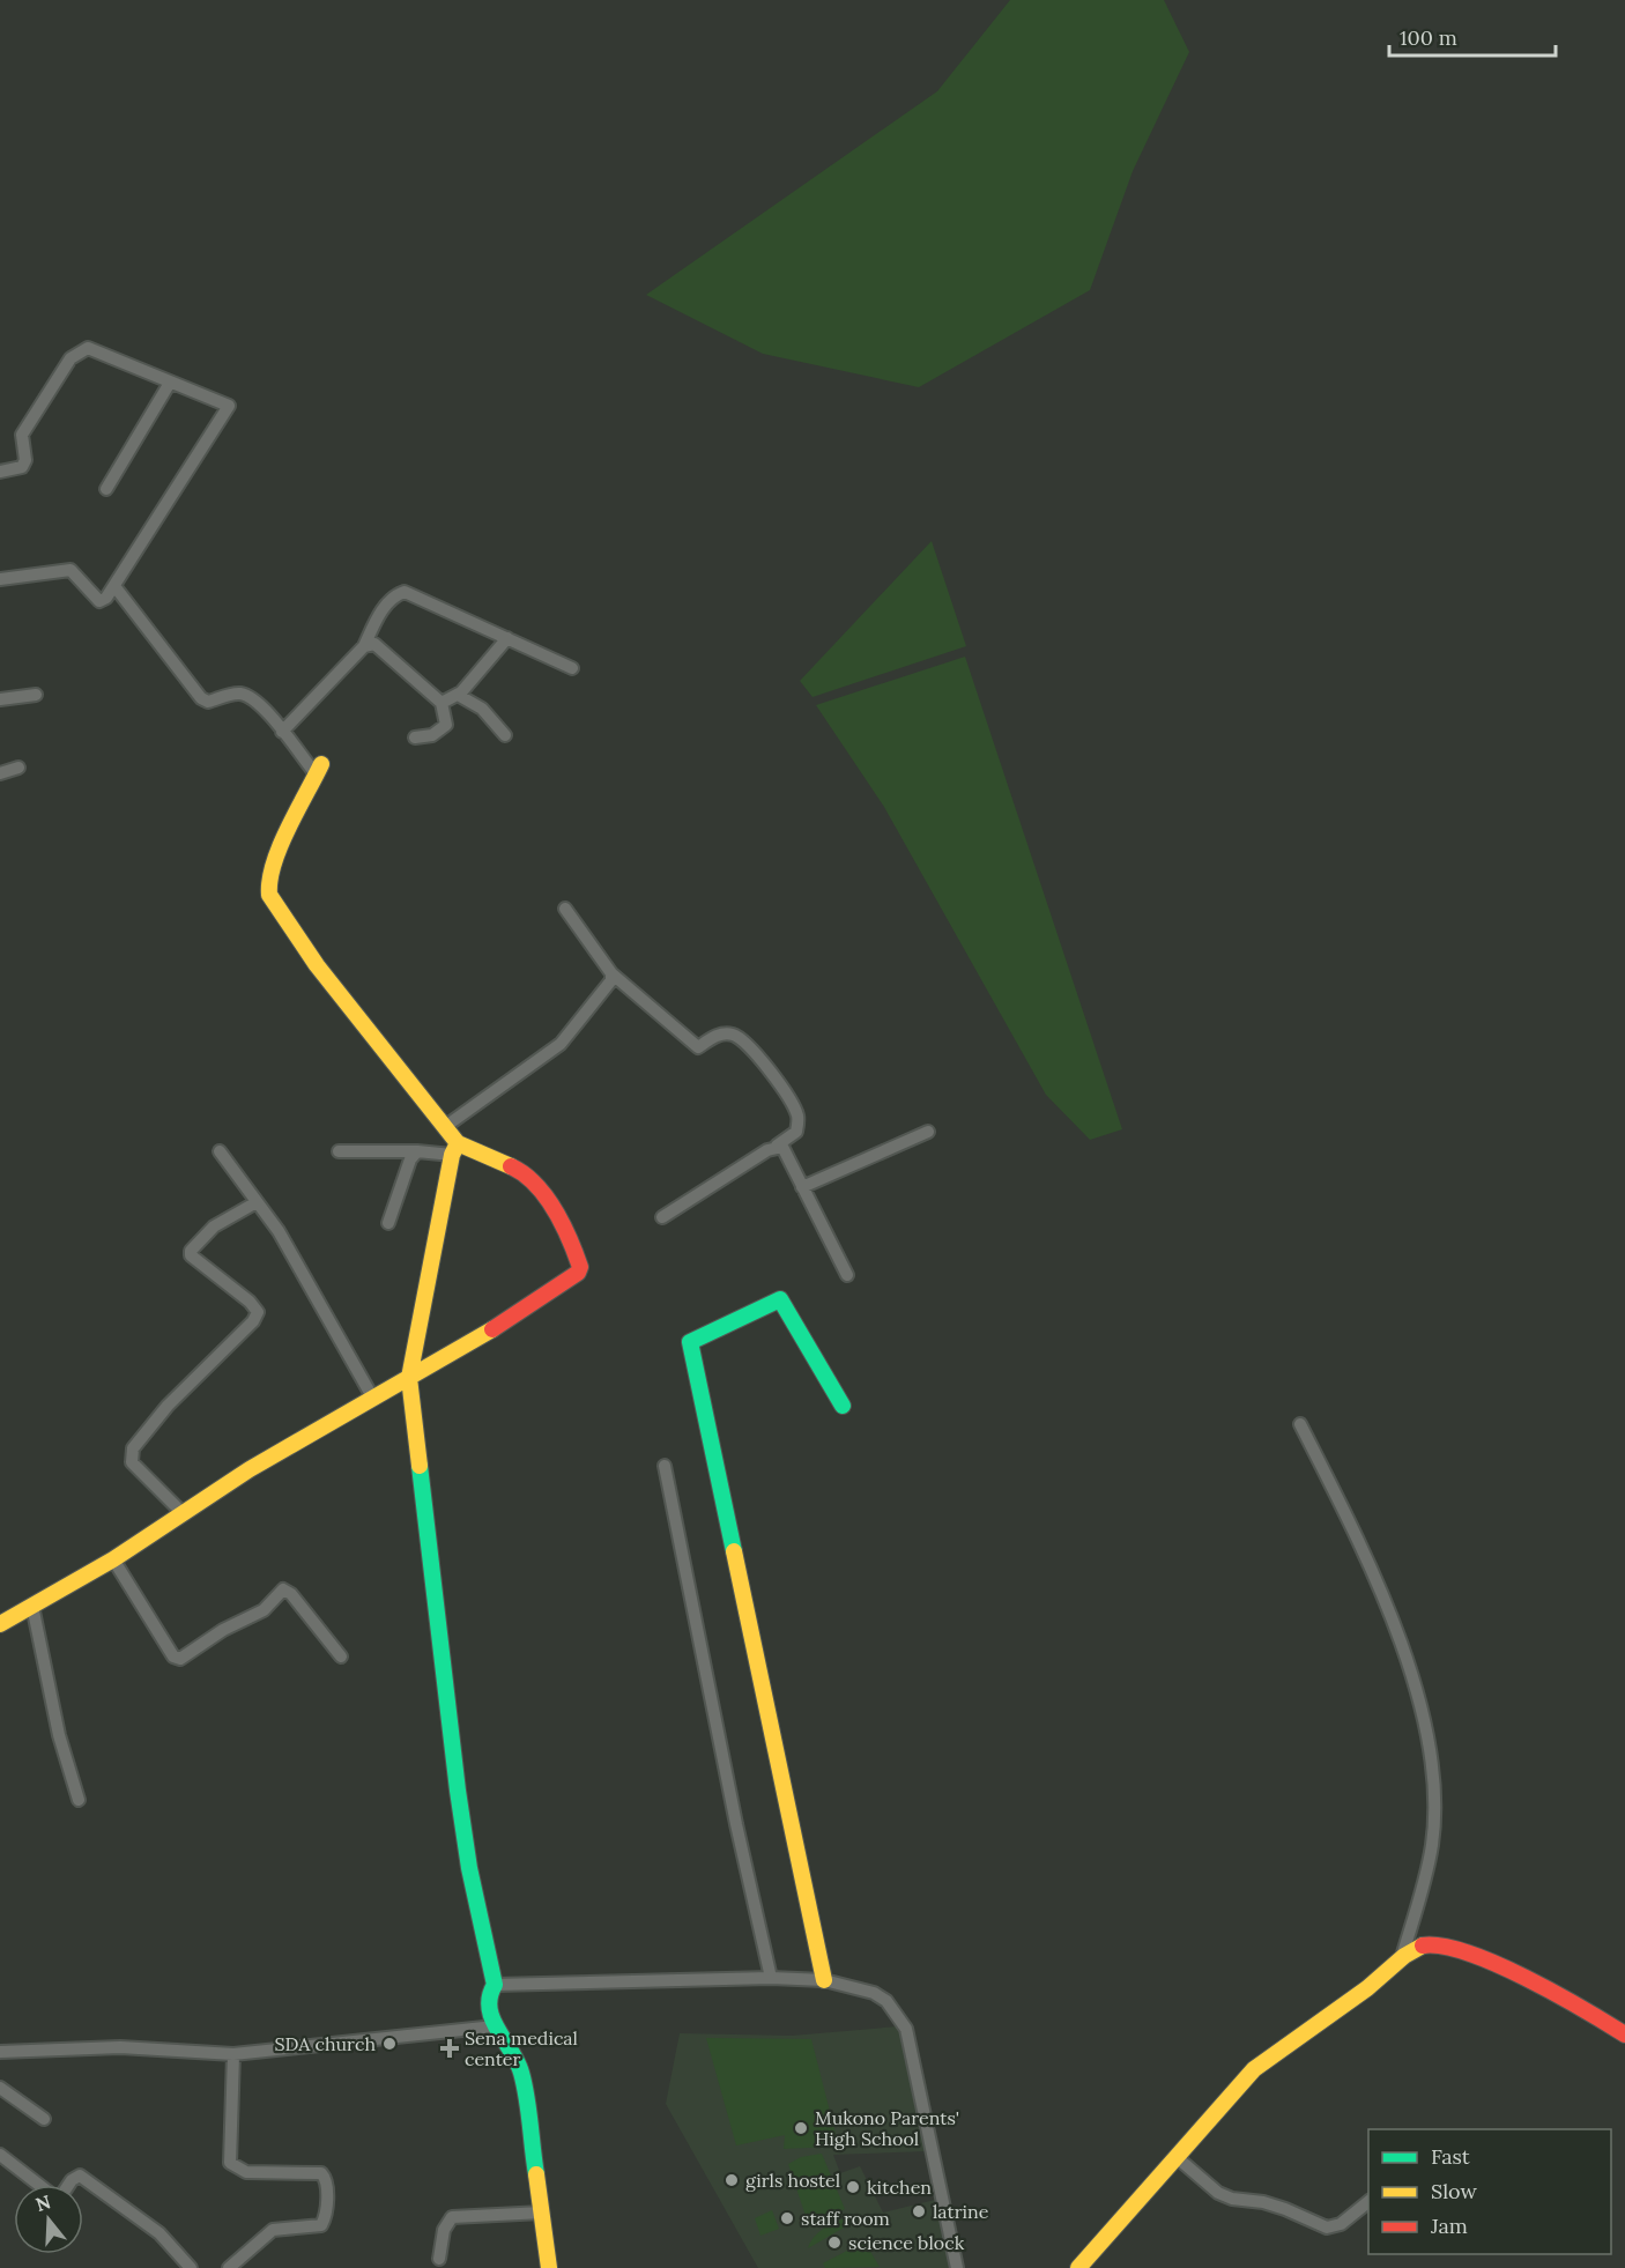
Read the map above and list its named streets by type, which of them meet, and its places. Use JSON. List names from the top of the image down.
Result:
{
  "places": {
    "other": [
      "SDA church",
      "Mukono Parents' High School",
      "girls hostel",
      "kitchen",
      "latrine",
      "staff room",
      "science block"
    ],
    "health": ["Sena medical center"]
  },
  "legend": ["Fast", "Slow", "Jam"],
  "scale_bar": "100 m",
  "north": "top"
}
